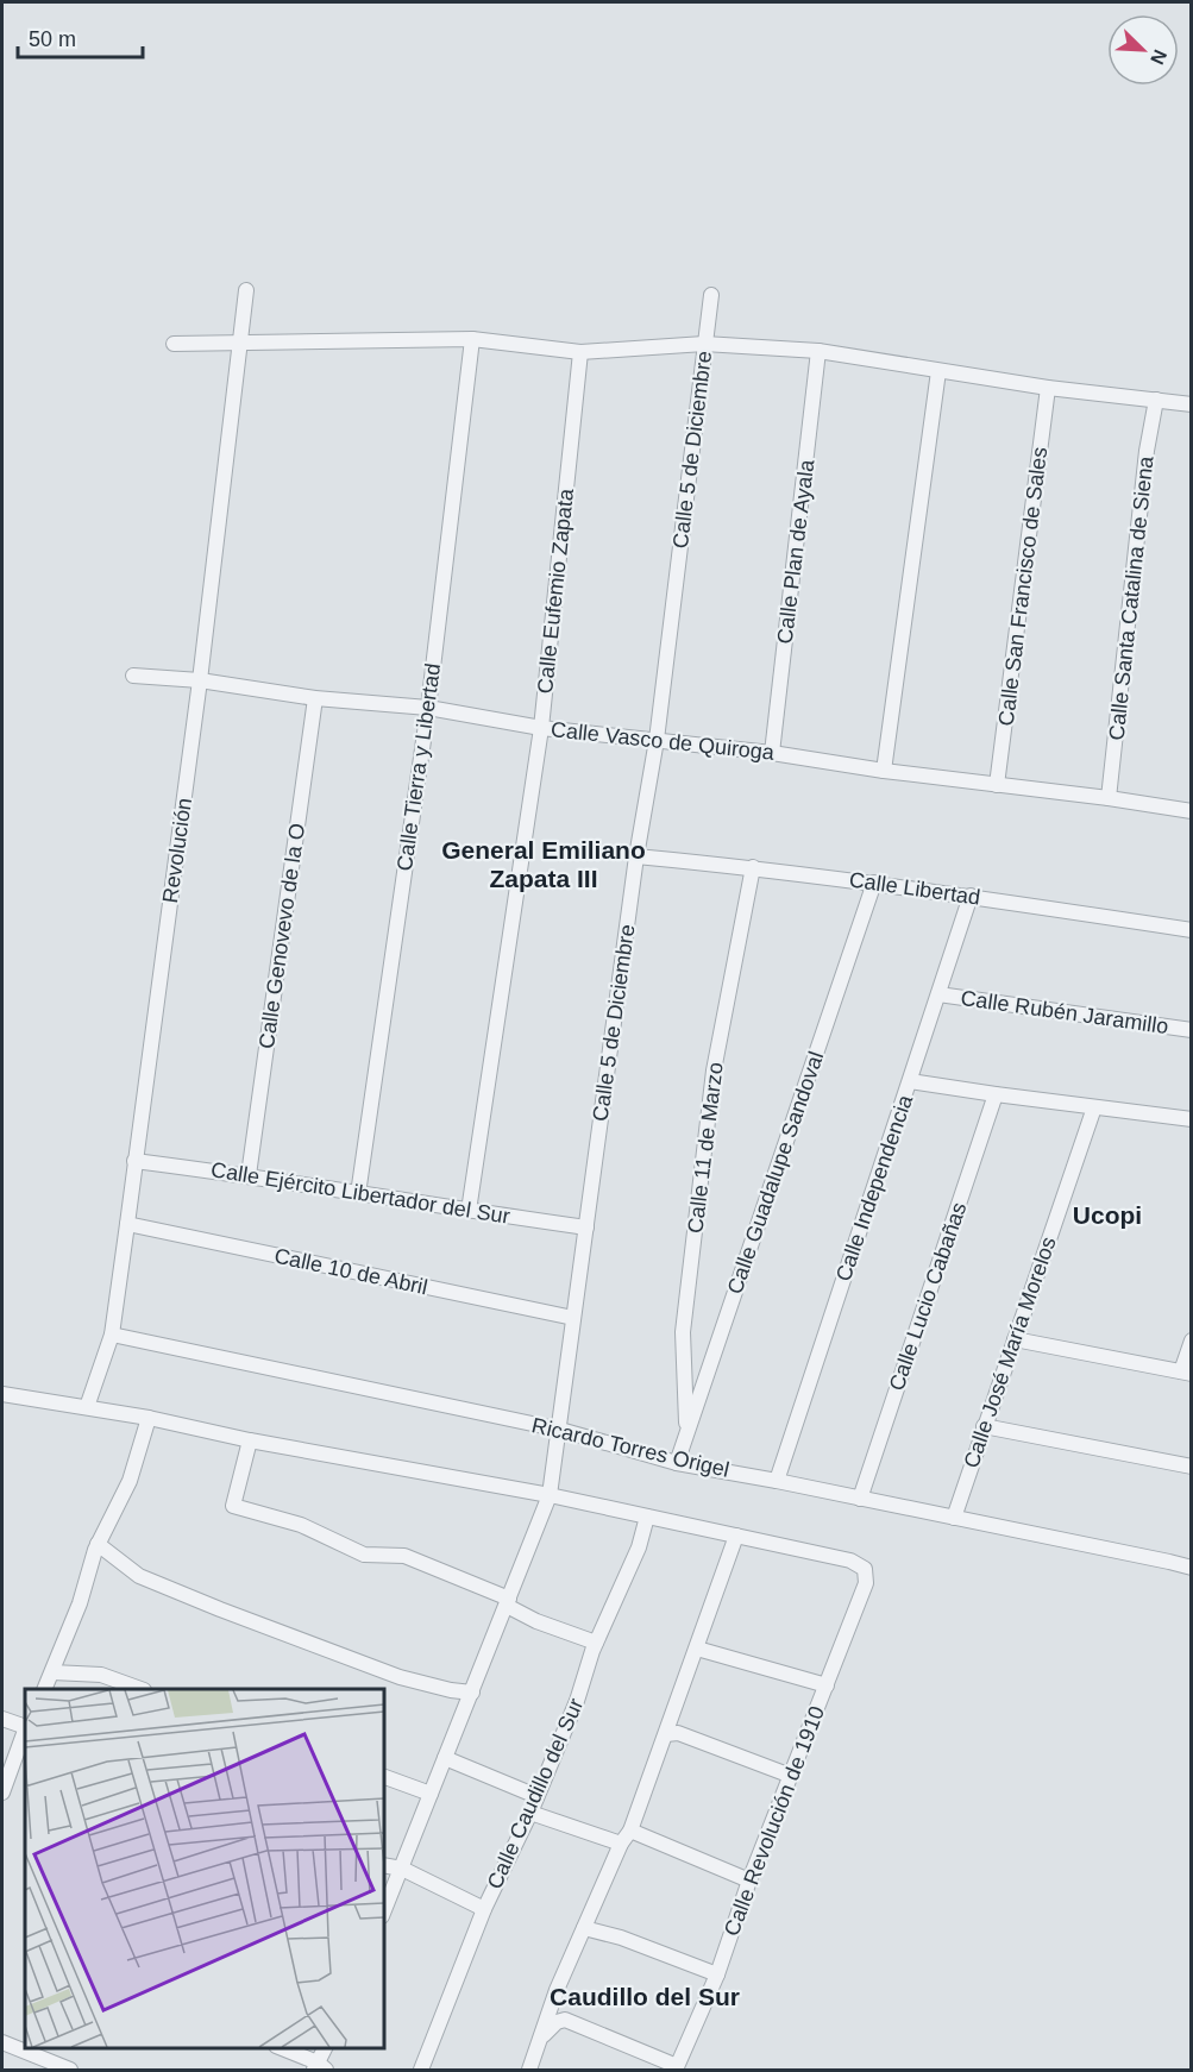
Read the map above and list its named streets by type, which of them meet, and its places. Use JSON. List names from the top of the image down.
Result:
{
  "streets": {
    "street": [
      "Calle 5 de Diciembre",
      "Calle Plan de Ayala",
      "Calle San Francisco de Sales",
      "Calle Eufemio Zapata",
      "Calle Santa Catalina de Siena",
      "Calle Vasco de Quiroga",
      "Calle Tierra y Libertad",
      "Revolución",
      "Calle Libertad",
      "Calle Genovevo de la O",
      "Calle Rubén Jaramillo",
      "Calle 11 de Marzo",
      "Calle Guadalupe Sandoval",
      "Calle Independencia",
      "Calle Ejército Libertador del Sur",
      "Calle 10 de Abril",
      "Calle Lucio Cabañas",
      "Calle José María Morelos",
      "Ricardo Torres Origel",
      "Calle Caudillo del Sur",
      "Calle Revolución de 1910"
    ]
  },
  "crossings": [
    ["Calle 5 de Diciembre", "Calle Vasco de Quiroga"],
    ["Calle 5 de Diciembre", "Calle Libertad"],
    ["Calle 5 de Diciembre", "Calle Ejército Libertador del Sur"],
    ["Calle 5 de Diciembre", "Calle 10 de Abril"],
    ["Calle 5 de Diciembre", "Ricardo Torres Origel"],
    ["Calle Plan de Ayala", "Calle Vasco de Quiroga"],
    ["Calle San Francisco de Sales", "Calle Vasco de Quiroga"],
    ["Calle Eufemio Zapata", "Calle Vasco de Quiroga"],
    ["Calle Eufemio Zapata", "Calle Ejército Libertador del Sur"],
    ["Calle Santa Catalina de Siena", "Calle Vasco de Quiroga"],
    ["Calle Vasco de Quiroga", "Calle Tierra y Libertad"],
    ["Calle Vasco de Quiroga", "Revolución"],
    ["Calle Vasco de Quiroga", "Calle Genovevo de la O"],
    ["Calle Tierra y Libertad", "Calle Ejército Libertador del Sur"],
    ["Revolución", "Calle Ejército Libertador del Sur"],
    ["Revolución", "Calle 10 de Abril"],
    ["Revolución", "Ricardo Torres Origel"],
    ["Calle Libertad", "Calle 11 de Marzo"],
    ["Calle Libertad", "Calle Guadalupe Sandoval"],
    ["Calle Libertad", "Calle Independencia"],
    ["Calle Genovevo de la O", "Calle Ejército Libertador del Sur"],
    ["Calle Rubén Jaramillo", "Calle Independencia"],
    ["Calle 11 de Marzo", "Calle Guadalupe Sandoval"],
    ["Calle Guadalupe Sandoval", "Ricardo Torres Origel"],
    ["Calle Independencia", "Ricardo Torres Origel"],
    ["Calle Lucio Cabañas", "Ricardo Torres Origel"],
    ["Calle José María Morelos", "Ricardo Torres Origel"]
  ],
  "districts": ["General Emiliano Zapata III", "Ucopi", "Caudillo del Sur"],
  "scale_bar": "50 m",
  "north": "bottom right"
}
